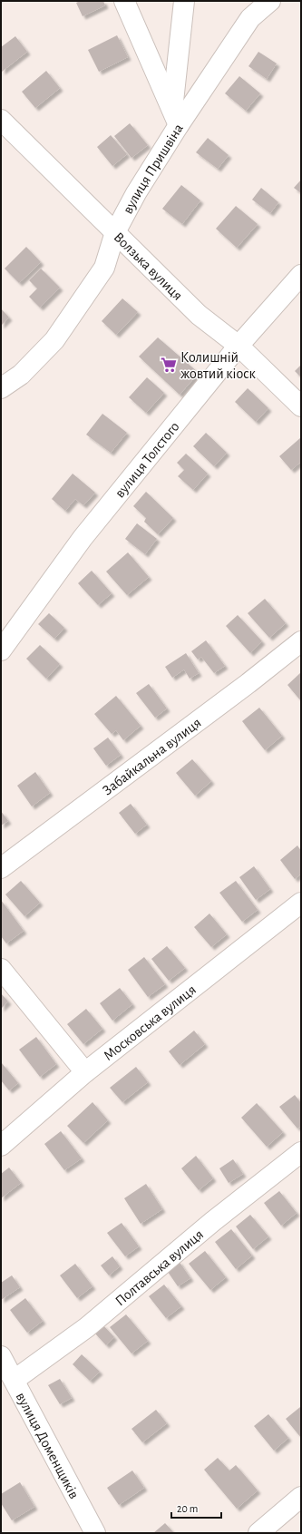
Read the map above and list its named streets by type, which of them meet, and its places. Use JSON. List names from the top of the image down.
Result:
{
  "streets": {
    "street": [
      "вулиця Пришвіна",
      "Волзька вулиця",
      "вулиця Толстого",
      "Забайкальна вулиця",
      "Московська вулиця",
      "Полтавська вулиця",
      "вулиця Доменщиків"
    ]
  },
  "crossings": [
    ["вулиця Пришвіна", "Волзька вулиця"],
    ["Волзька вулиця", "вулиця Толстого"],
    ["Полтавська вулиця", "вулиця Доменщиків"]
  ],
  "places": {
    "supermarket": ["Колишній жовтий кіоск"]
  },
  "scale_bar": "20 m"
}
